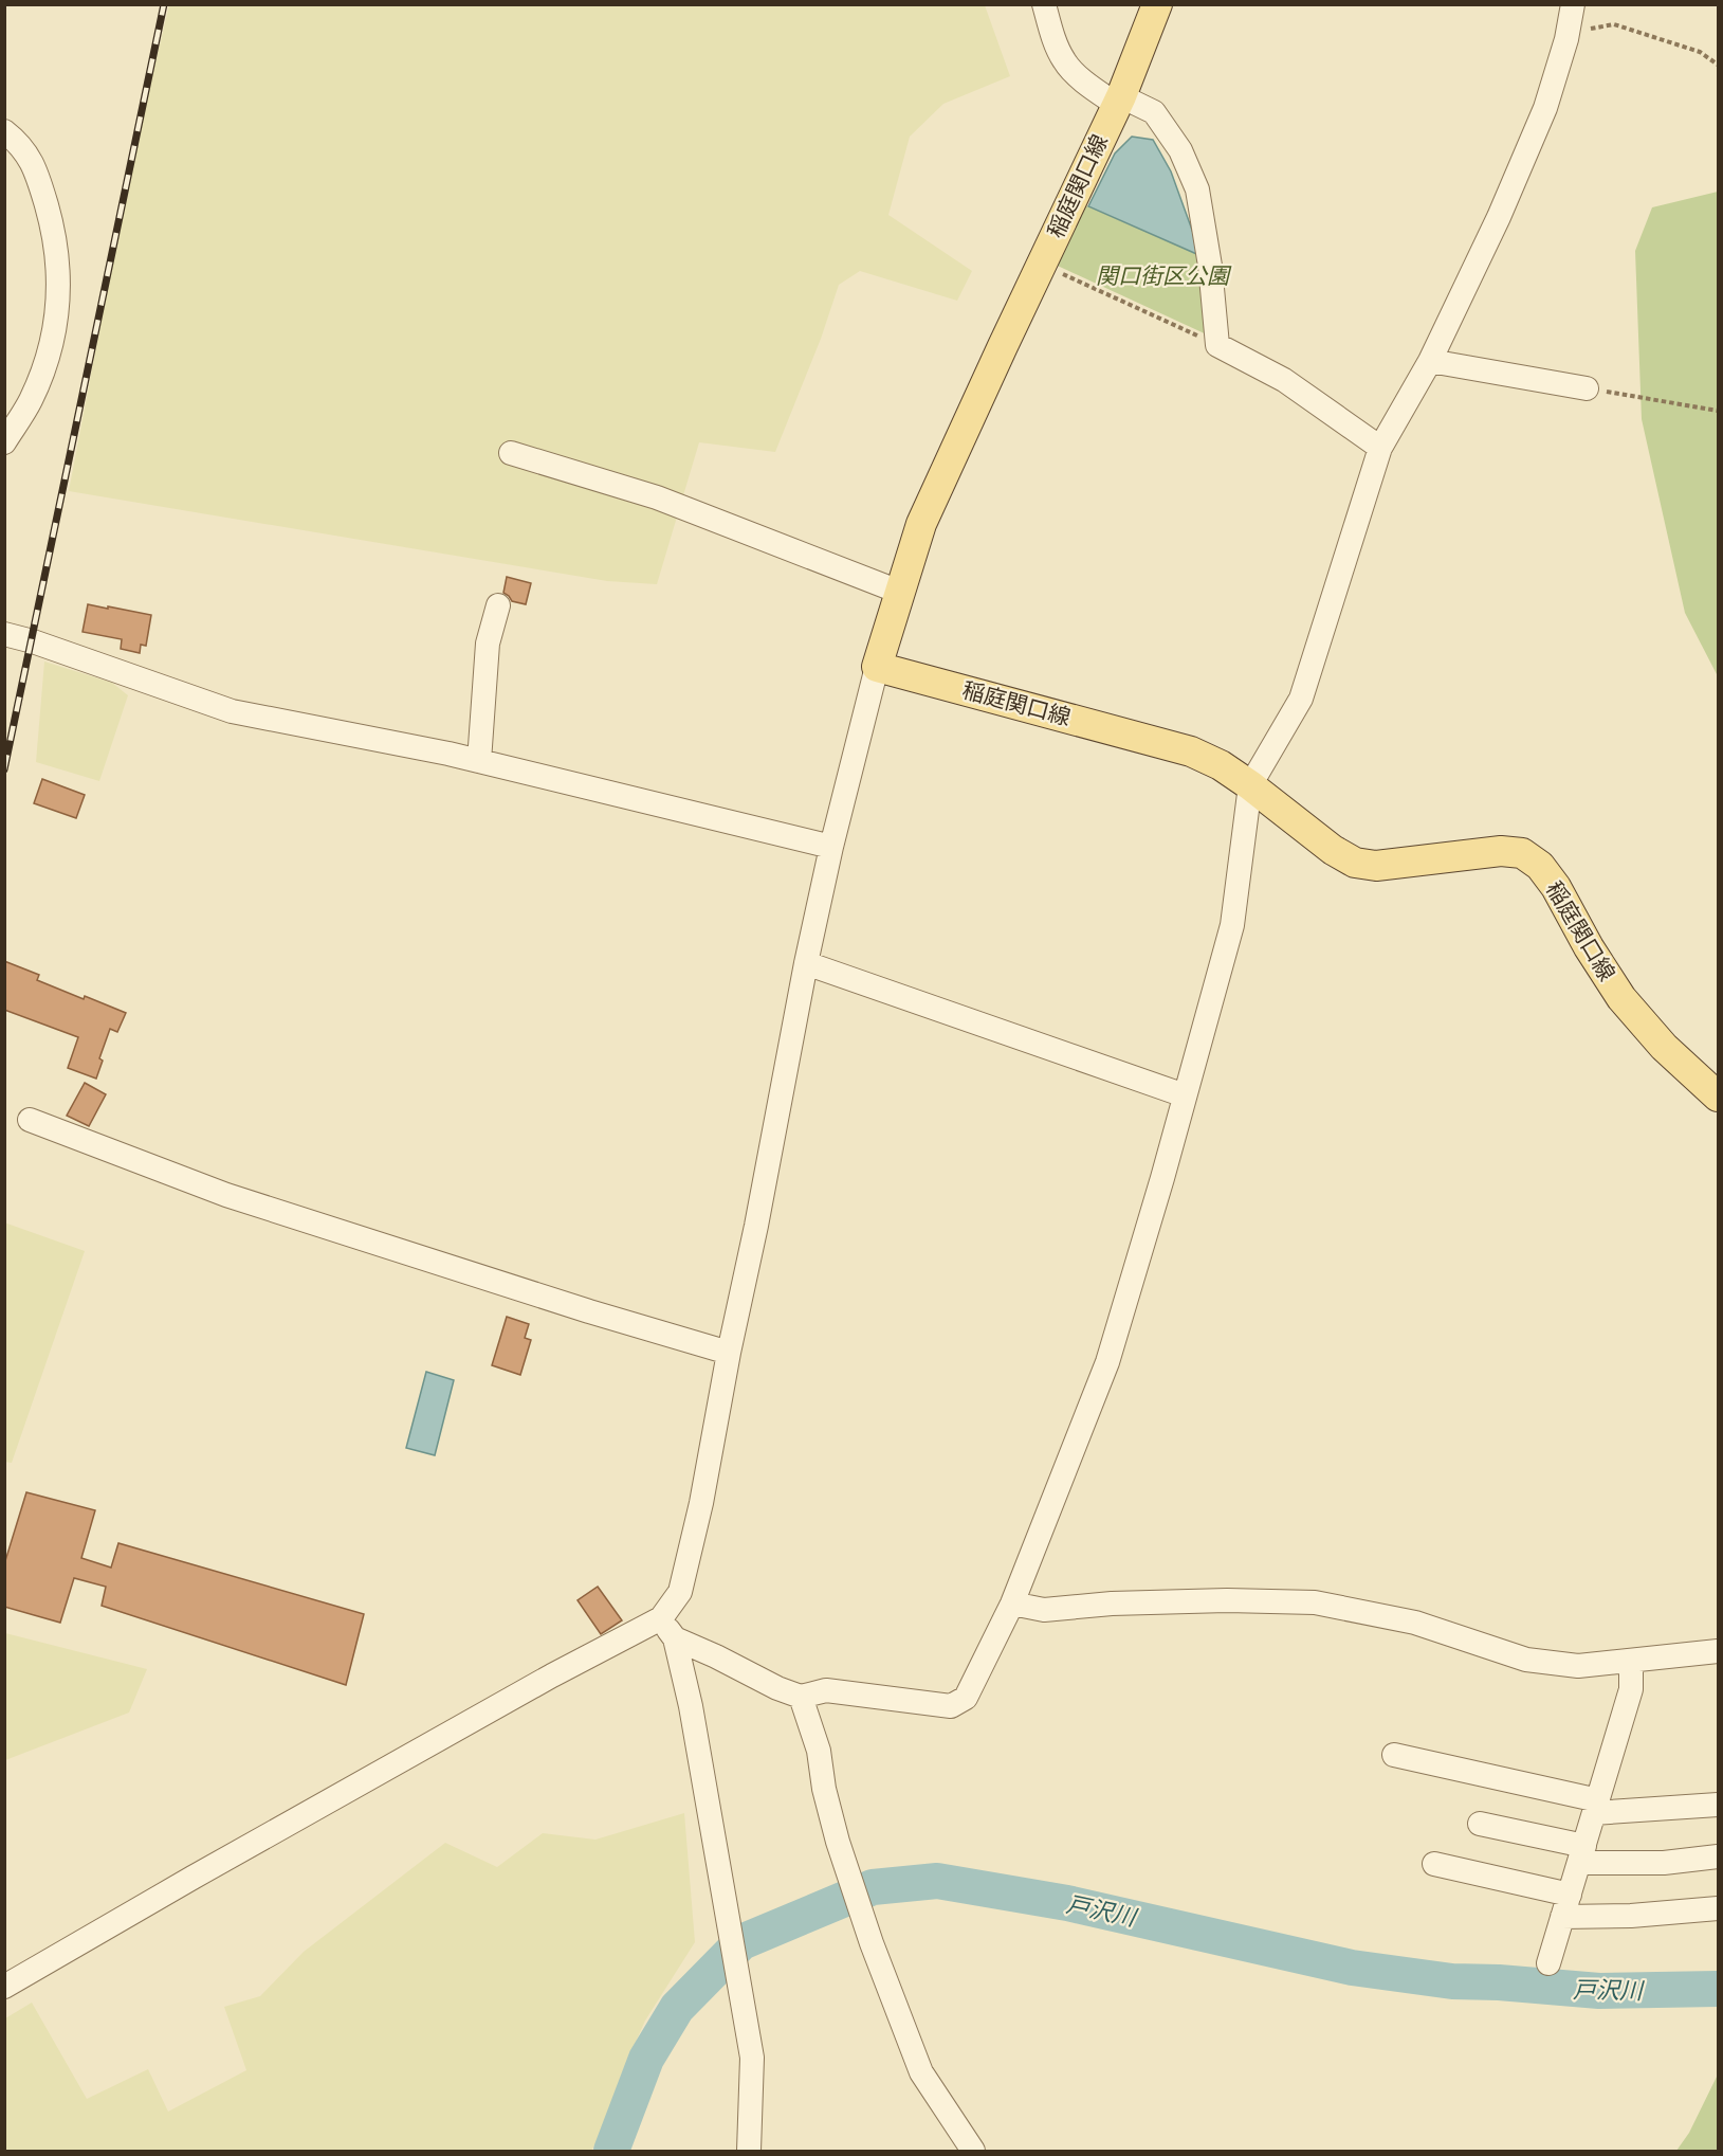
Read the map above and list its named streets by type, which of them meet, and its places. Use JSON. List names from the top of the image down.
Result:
{
  "streets": {
    "main road": ["稲庭関口線"]
  },
  "water": ["戸沢川"],
  "parks": ["関口街区公園"]
}
